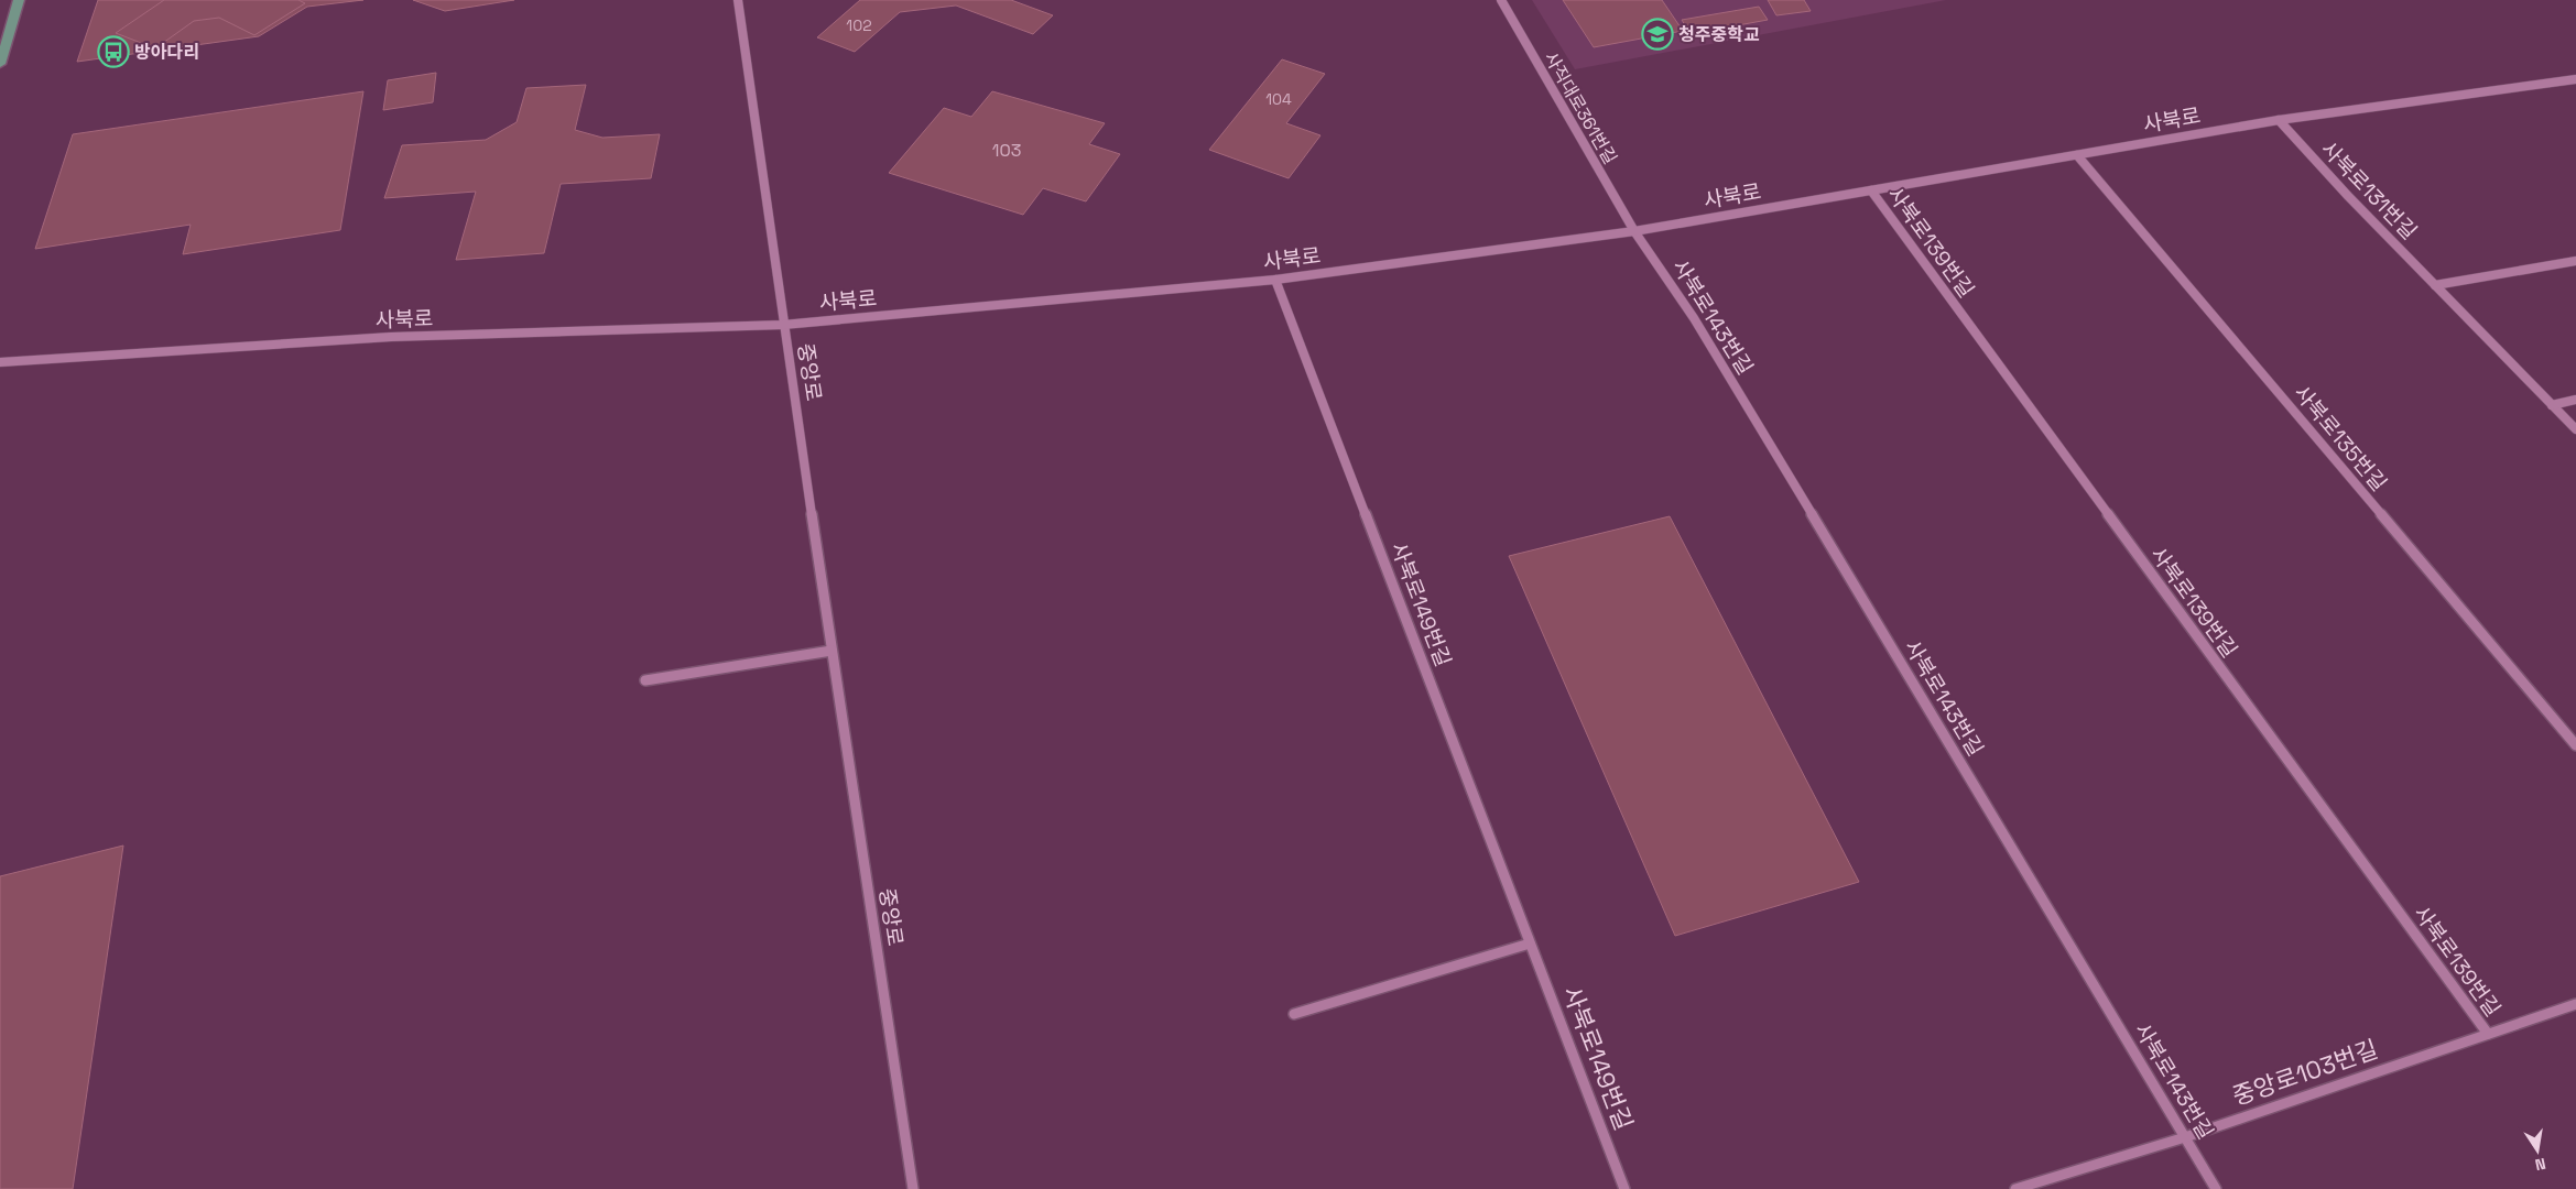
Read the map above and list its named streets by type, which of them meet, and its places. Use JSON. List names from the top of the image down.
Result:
{
  "streets": {
    "street": [
      "사직대로361번길",
      "사북로",
      "사북로131번길",
      "사북로139번길",
      "사북로143번길",
      "중앙로",
      "사북로135번길",
      "사북로149번길",
      "중앙로103번길"
    ]
  },
  "crossings": [
    ["사직대로361번길", "사북로"],
    ["사직대로361번길", "사북로143번길"],
    ["사북로", "사북로131번길"],
    ["사북로", "사북로139번길"],
    ["사북로", "사북로143번길"],
    ["사북로", "중앙로"],
    ["사북로", "사북로135번길"],
    ["사북로", "사북로149번길"],
    ["사북로139번길", "중앙로103번길"],
    ["사북로143번길", "중앙로103번길"]
  ],
  "places": {
    "school or university": ["청주중학교"],
    "bus stop": ["방아다리"]
  },
  "house_numbers": ["102", "104", "103"],
  "north": "bottom"
}
